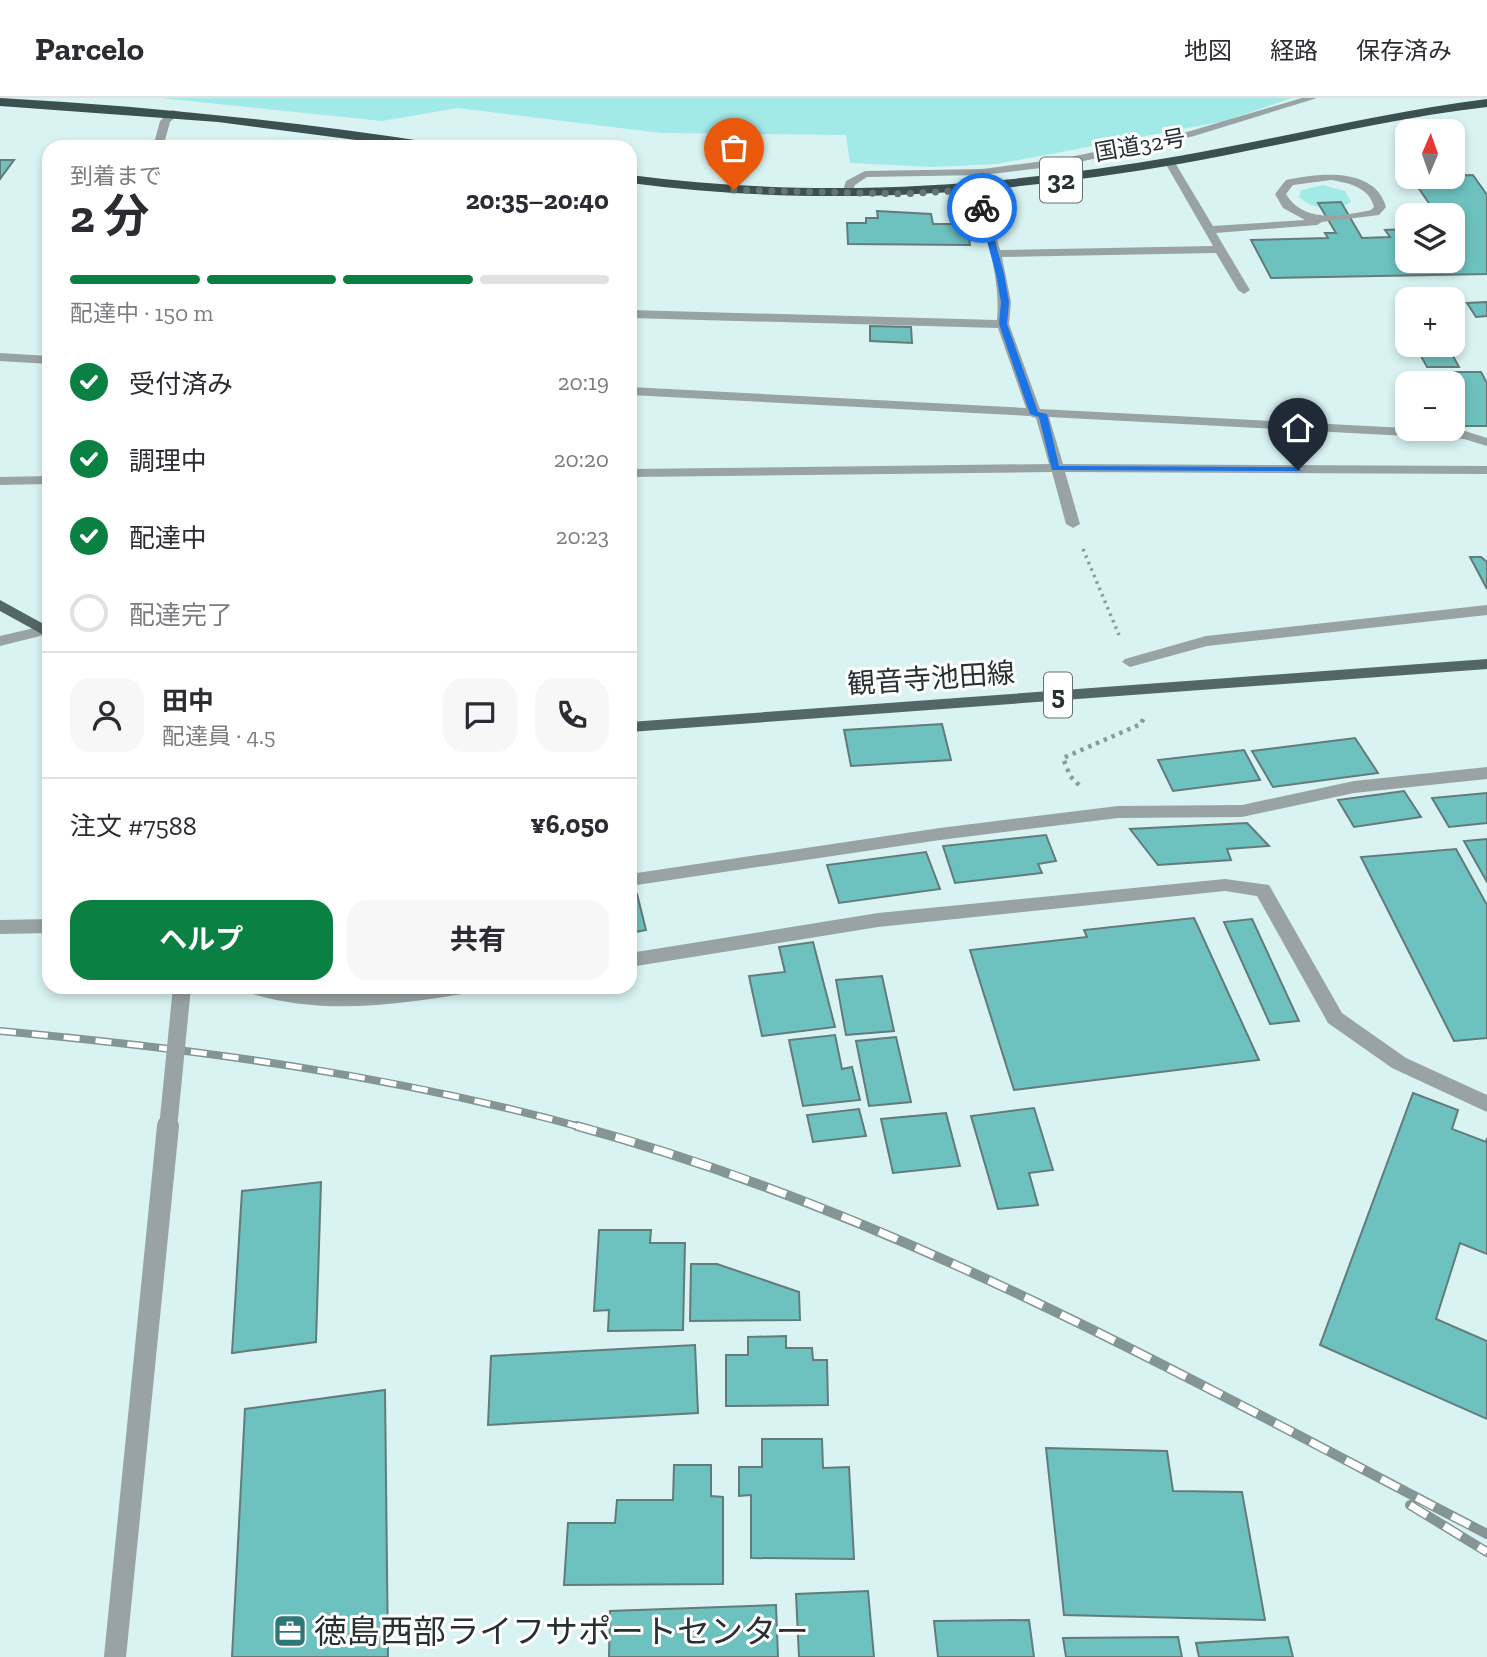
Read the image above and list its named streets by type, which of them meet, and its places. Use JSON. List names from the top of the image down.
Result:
{
  "streets": {
    "highway": ["国道32号", "32"],
    "main road": ["観音寺池田線", "5"]
  },
  "places": {
    "office": ["徳島西部ライフサポートセンター"]
  },
  "north": "top",
  "page": {
    "header": "Parcelo",
    "nav": ["地図", "経路", "保存済み"],
    "map_buttons": ["+", "−"],
    "heading": ["2 分", "到着まで", "20:35–20:40"],
    "panel": [
      "田中",
      "配達員 · 4.5",
      "注文 #7588",
      "¥6,050"
    ],
    "bar": "配達中 · 150 m",
    "list": [
      ["受付済み", "20:19"],
      ["調理中", "20:20"],
      ["配達中", "20:23"],
      "配達完了"
    ],
    "buttons": ["ヘルプ", "共有"]
  }
}
